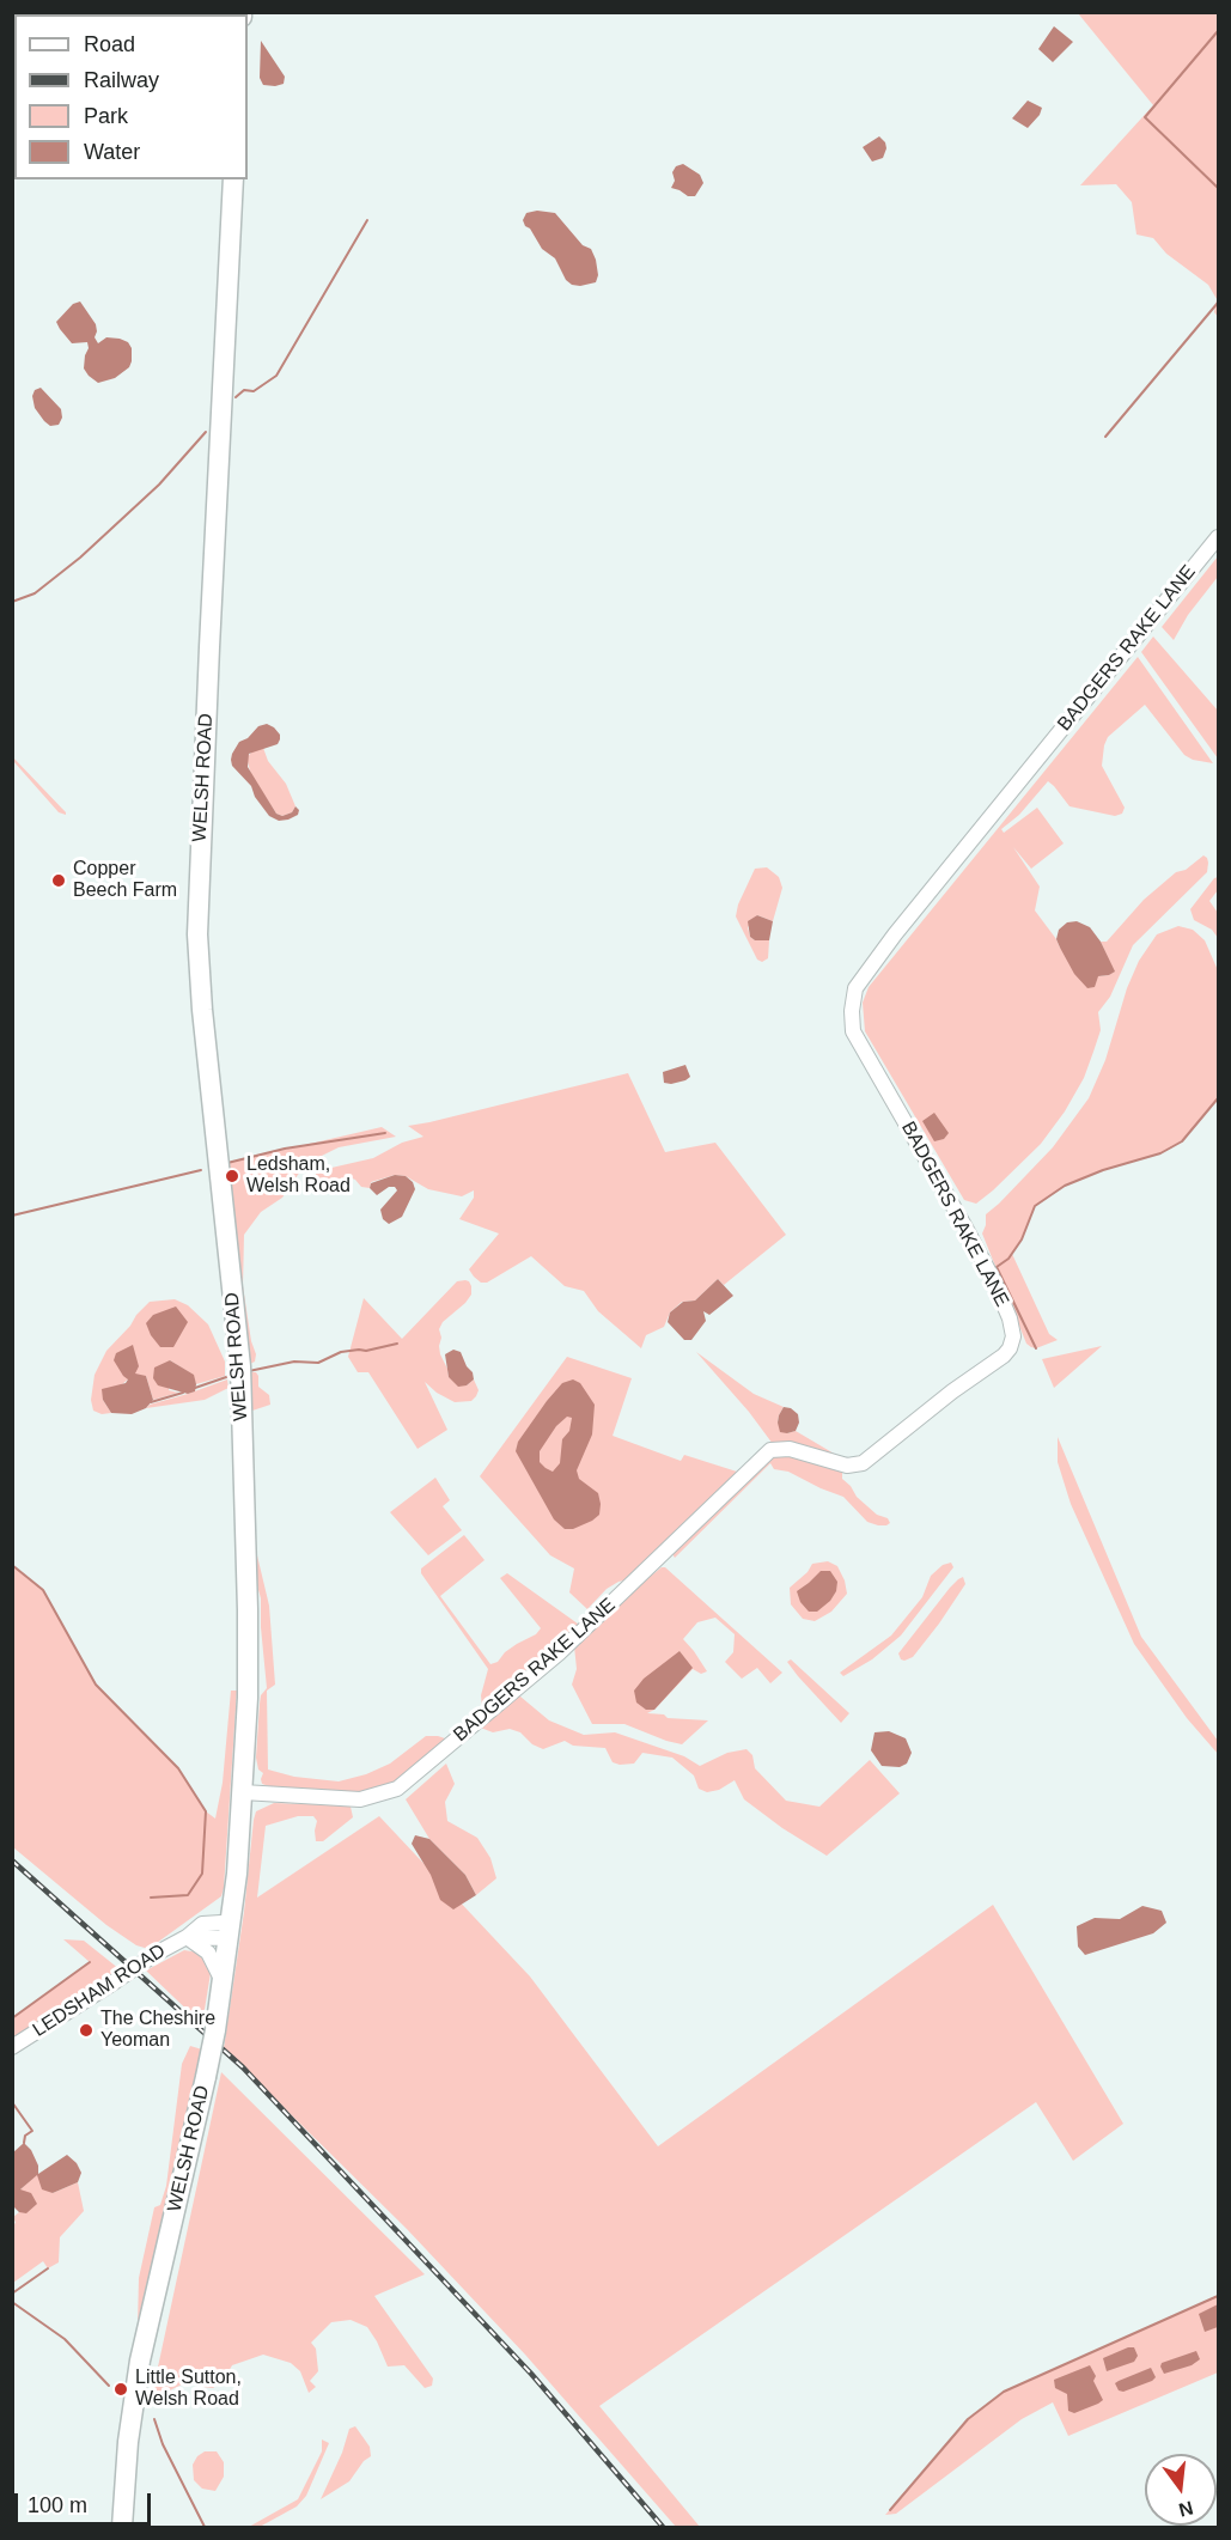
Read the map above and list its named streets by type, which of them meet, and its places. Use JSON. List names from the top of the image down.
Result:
{
  "streets": {
    "highway": ["WELSH ROAD"],
    "street": ["BADGERS RAKE LANE", "LEDSHAM ROAD"]
  },
  "crossings": [
    ["BADGERS RAKE LANE", "WELSH ROAD"],
    ["WELSH ROAD", "LEDSHAM ROAD"]
  ],
  "places": [
    "Copper Beech Farm",
    "Ledsham, Welsh Road",
    "The Cheshire Yeoman",
    "Little Sutton, Welsh Road"
  ],
  "legend": [
    "Road",
    "Railway",
    "Park",
    "Water"
  ],
  "scale_bar": "100 m",
  "north": "bottom"
}
